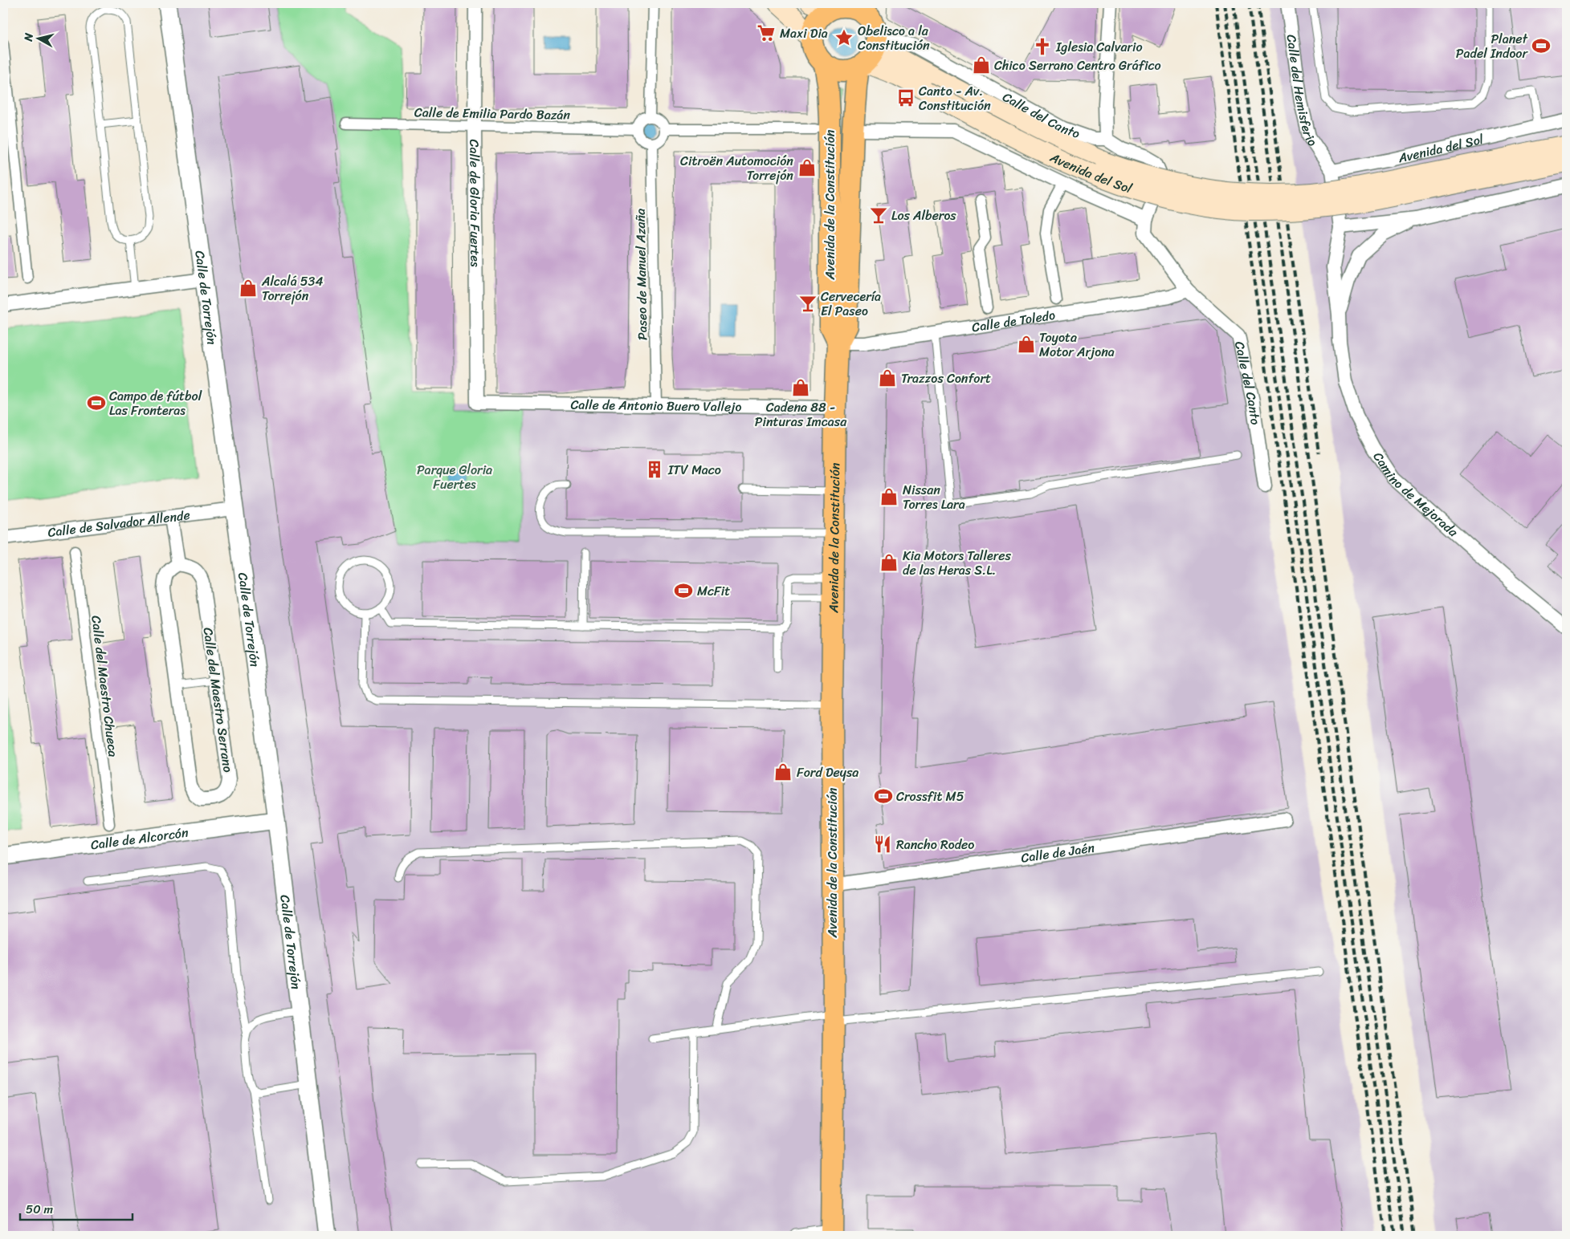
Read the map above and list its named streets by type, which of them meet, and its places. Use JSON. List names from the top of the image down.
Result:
{
  "streets": {
    "main road": ["Avenida del Sol", "Avenida de la Constitución"],
    "street": [
      "Calle del Hemisferio",
      "Calle de Emilia Pardo Bazán",
      "Calle del Canto",
      "Calle de Gloria Fuertes",
      "Paseo de Manuel Azaña",
      "Calle de Torrejón",
      "Calle de Toledo",
      "Calle de Antonio Buero Vallejo",
      "Camino de Mejorada",
      "Calle de Salvador Allende",
      "Calle del Maestro Chueca",
      "Calle del Maestro Serrano",
      "Calle de Alcorcón",
      "Calle de Jaén"
    ]
  },
  "crossings": [
    ["Calle del Hemisferio", "Avenida del Sol"],
    ["Calle de Emilia Pardo Bazán", "Calle de Gloria Fuertes"],
    ["Calle de Emilia Pardo Bazán", "Paseo de Manuel Azaña"],
    ["Calle del Canto", "Avenida del Sol"],
    ["Calle del Canto", "Avenida de la Constitución"],
    ["Calle del Canto", "Calle de Toledo"],
    ["Avenida del Sol", "Avenida de la Constitución"],
    ["Calle de Gloria Fuertes", "Calle de Antonio Buero Vallejo"],
    ["Avenida de la Constitución", "Calle de Toledo"],
    ["Avenida de la Constitución", "Calle de Antonio Buero Vallejo"],
    ["Avenida de la Constitución", "Calle de Jaén"],
    ["Paseo de Manuel Azaña", "Calle de Antonio Buero Vallejo"],
    ["Calle de Torrejón", "Calle de Salvador Allende"],
    ["Calle de Torrejón", "Calle de Alcorcón"]
  ],
  "parks": ["Parque Gloria Fuertes"],
  "places": {
    "supermarket": ["Maxi Dia"],
    "place": ["Obelisco a la Constitución"],
    "sports": [
      "Planet Padel Indoor",
      "Campo de fútbol Las Fronteras",
      "McFit",
      "Crossfit M5"
    ],
    "church": ["Iglesia Calvario"],
    "shop": [
      "Chico Serrano Centro Gráfico",
      "Citroën Automoción Torrejón",
      "Alcalá 534 Torrejón",
      "Toyota Motor Arjona",
      "Trazzos Confort",
      "Cadena 88 - Pinturas Imcasa",
      "Nissan Torres Lara",
      "Kia Motors Talleres de las Heras S.L.",
      "Ford Deysa"
    ],
    "bus stop": ["Canto - Av. Constitución"],
    "bar": ["Los Alberos", "Cervecería El Paseo"],
    "building": ["ITV Maco"],
    "restaurant": ["Rancho Rodeo"]
  },
  "scale_bar": "50 m",
  "north": "left"
}
